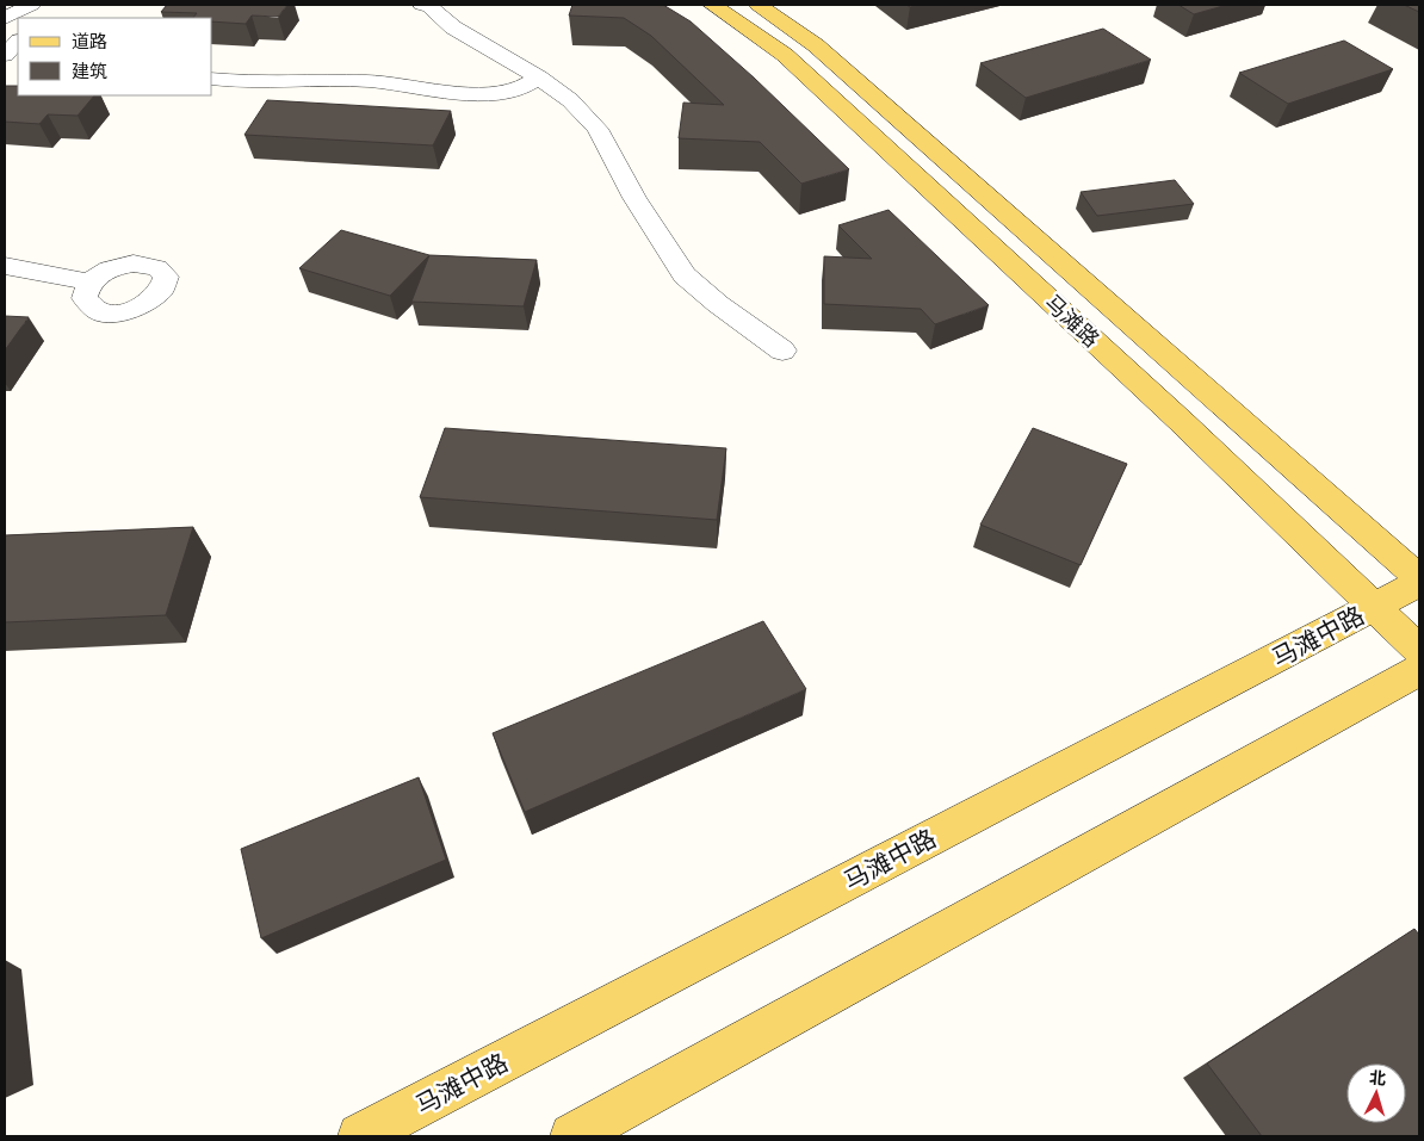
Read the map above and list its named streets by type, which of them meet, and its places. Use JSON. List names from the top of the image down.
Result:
{
  "streets": {
    "main road": ["马滩路", "马滩中路"]
  },
  "crossings": [
    ["马滩路", "马滩中路"]
  ],
  "legend": ["道路", "建筑"],
  "north": "top"
}
